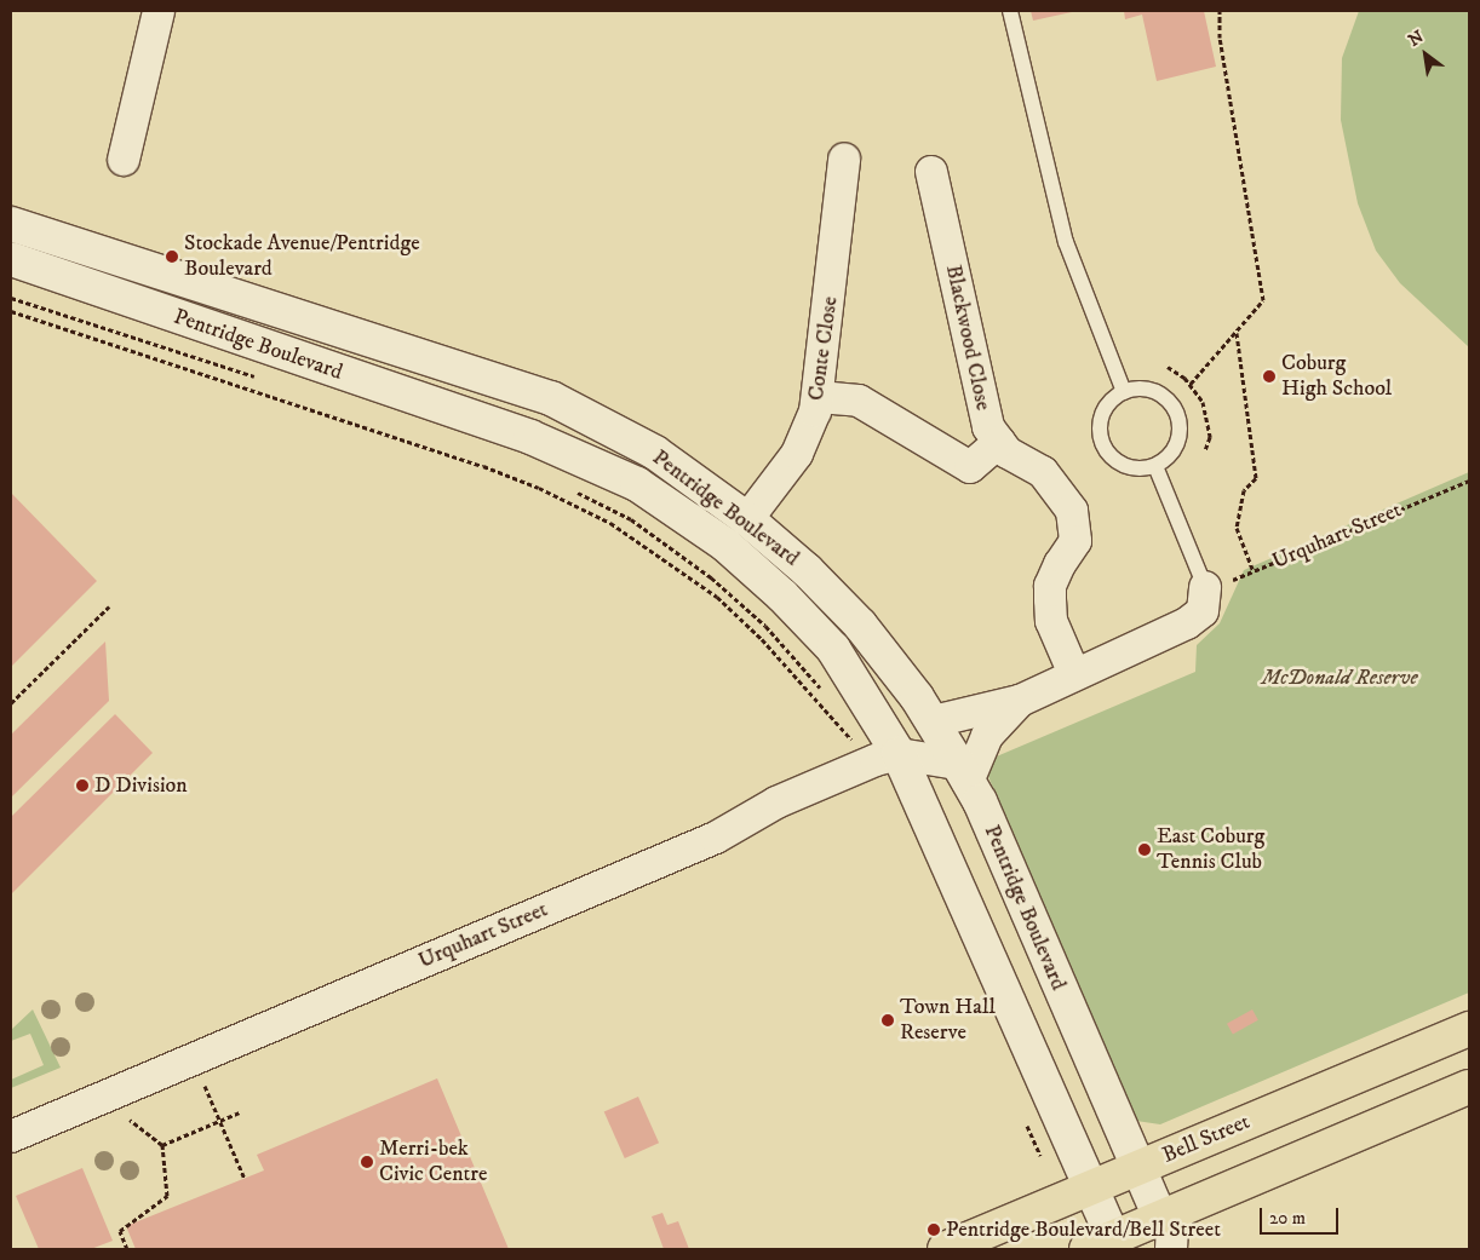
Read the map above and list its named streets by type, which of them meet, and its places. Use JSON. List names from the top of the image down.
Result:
{
  "streets": {
    "highway": ["Bell Street"],
    "street": [
      "Blackwood Close",
      "Pentridge Boulevard",
      "Conte Close",
      "Urquhart Street"
    ]
  },
  "crossings": [
    ["Pentridge Boulevard", "Conte Close"],
    ["Pentridge Boulevard", "Urquhart Street"],
    ["Pentridge Boulevard", "Bell Street"]
  ],
  "parks": ["McDonald Reserve"],
  "places": [
    "Stockade Avenue/Pentridge Boulevard",
    "Coburg High School",
    "D Division",
    "East Coburg Tennis Club",
    "Town Hall Reserve",
    "Merri-bek Civic Centre",
    "Pentridge Boulevard/Bell Street"
  ],
  "scale_bar": "20 m",
  "north": "top left"
}
